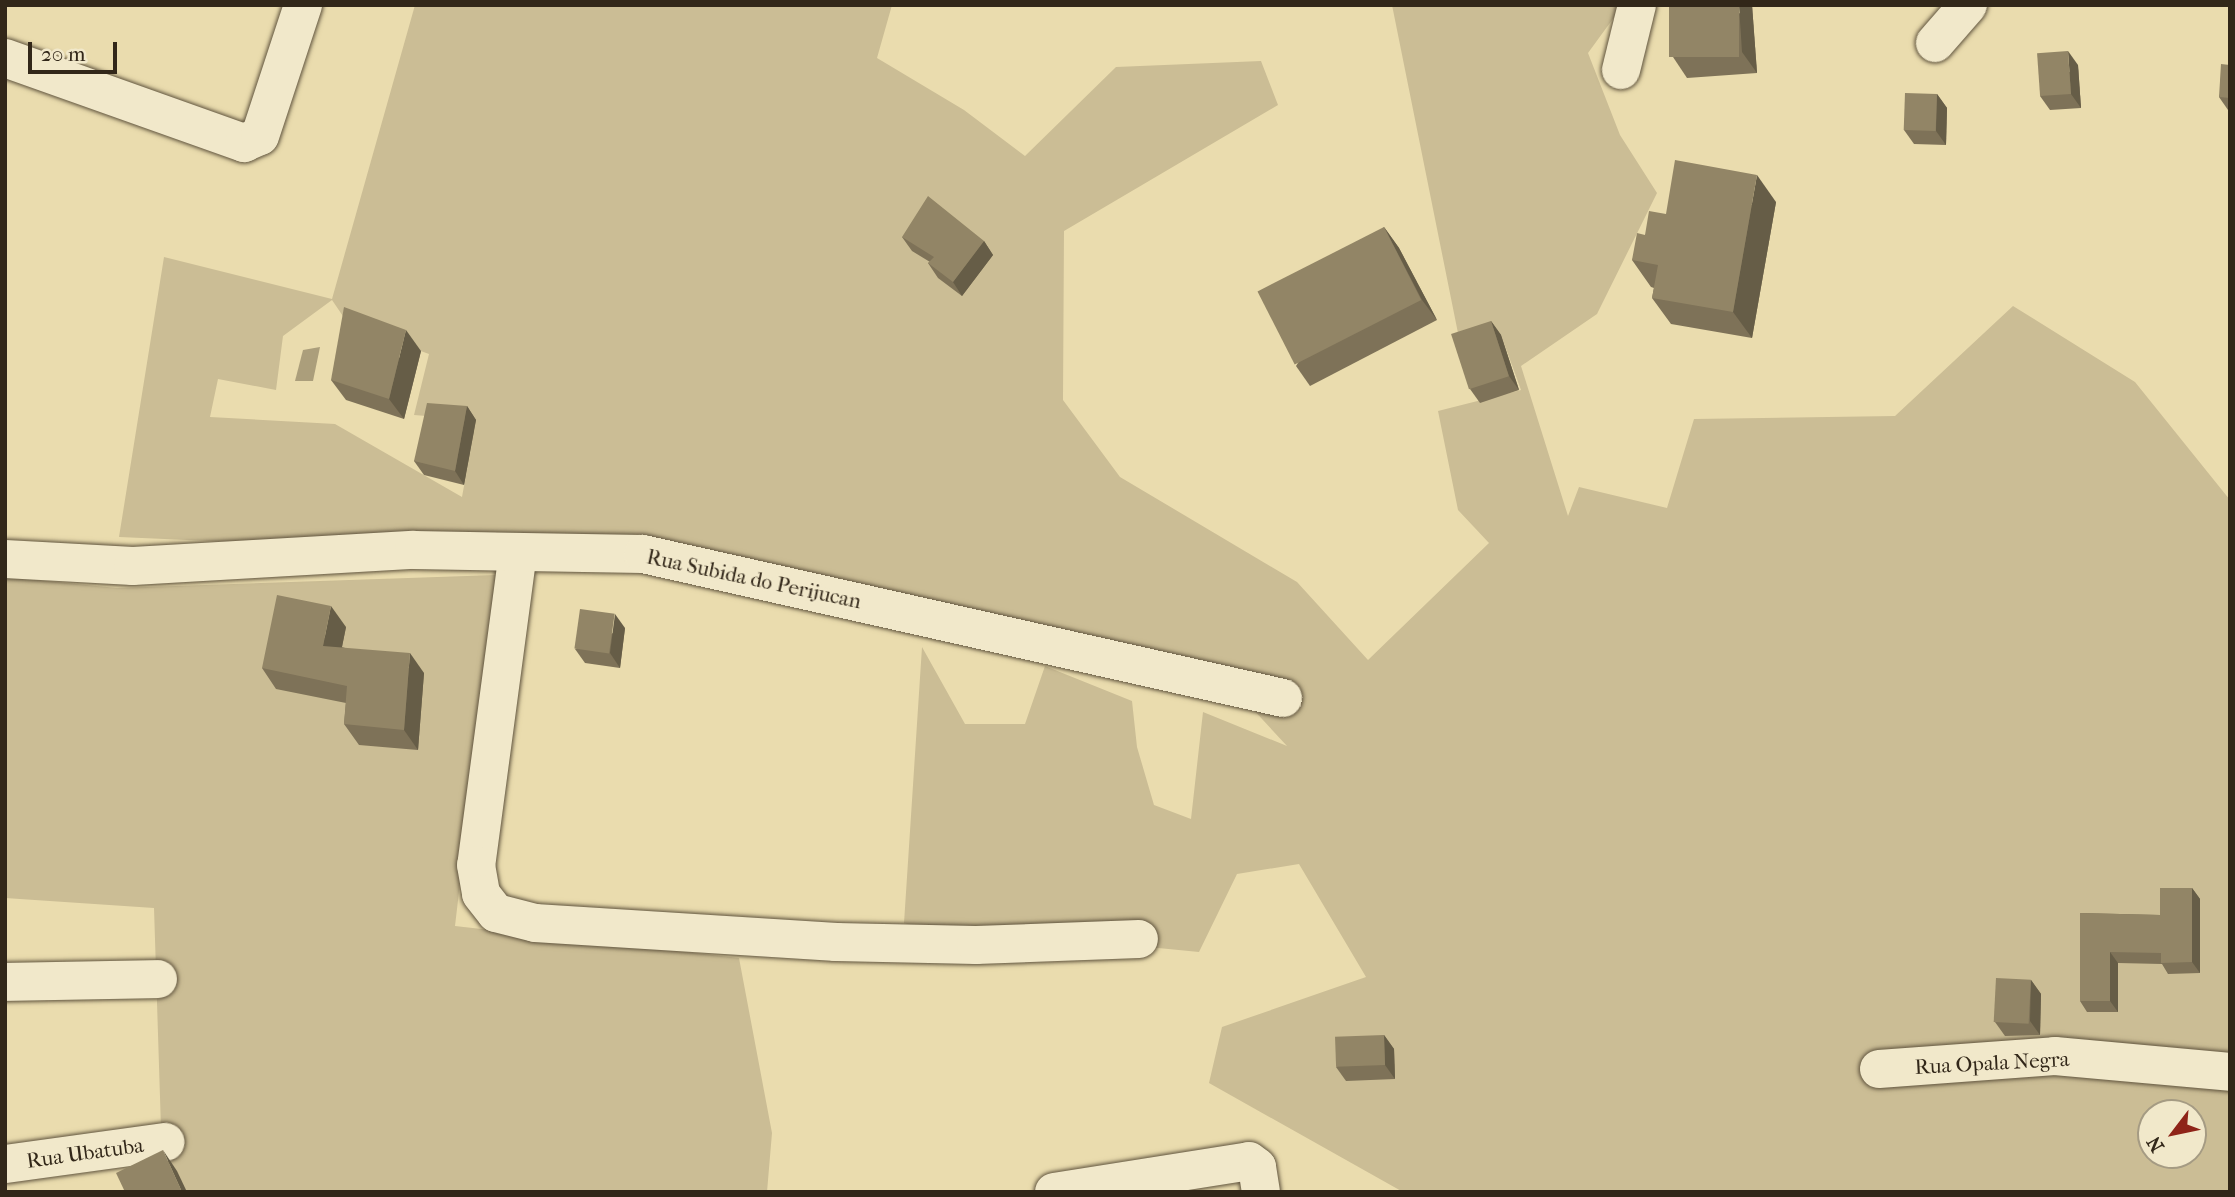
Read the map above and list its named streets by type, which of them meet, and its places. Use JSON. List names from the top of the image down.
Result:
{
  "streets": {
    "street": ["Rua Subida do Perijucan", "Rua Opala Negra", "Rua Ubatuba"]
  },
  "scale_bar": "20 m",
  "north": "bottom left"
}
